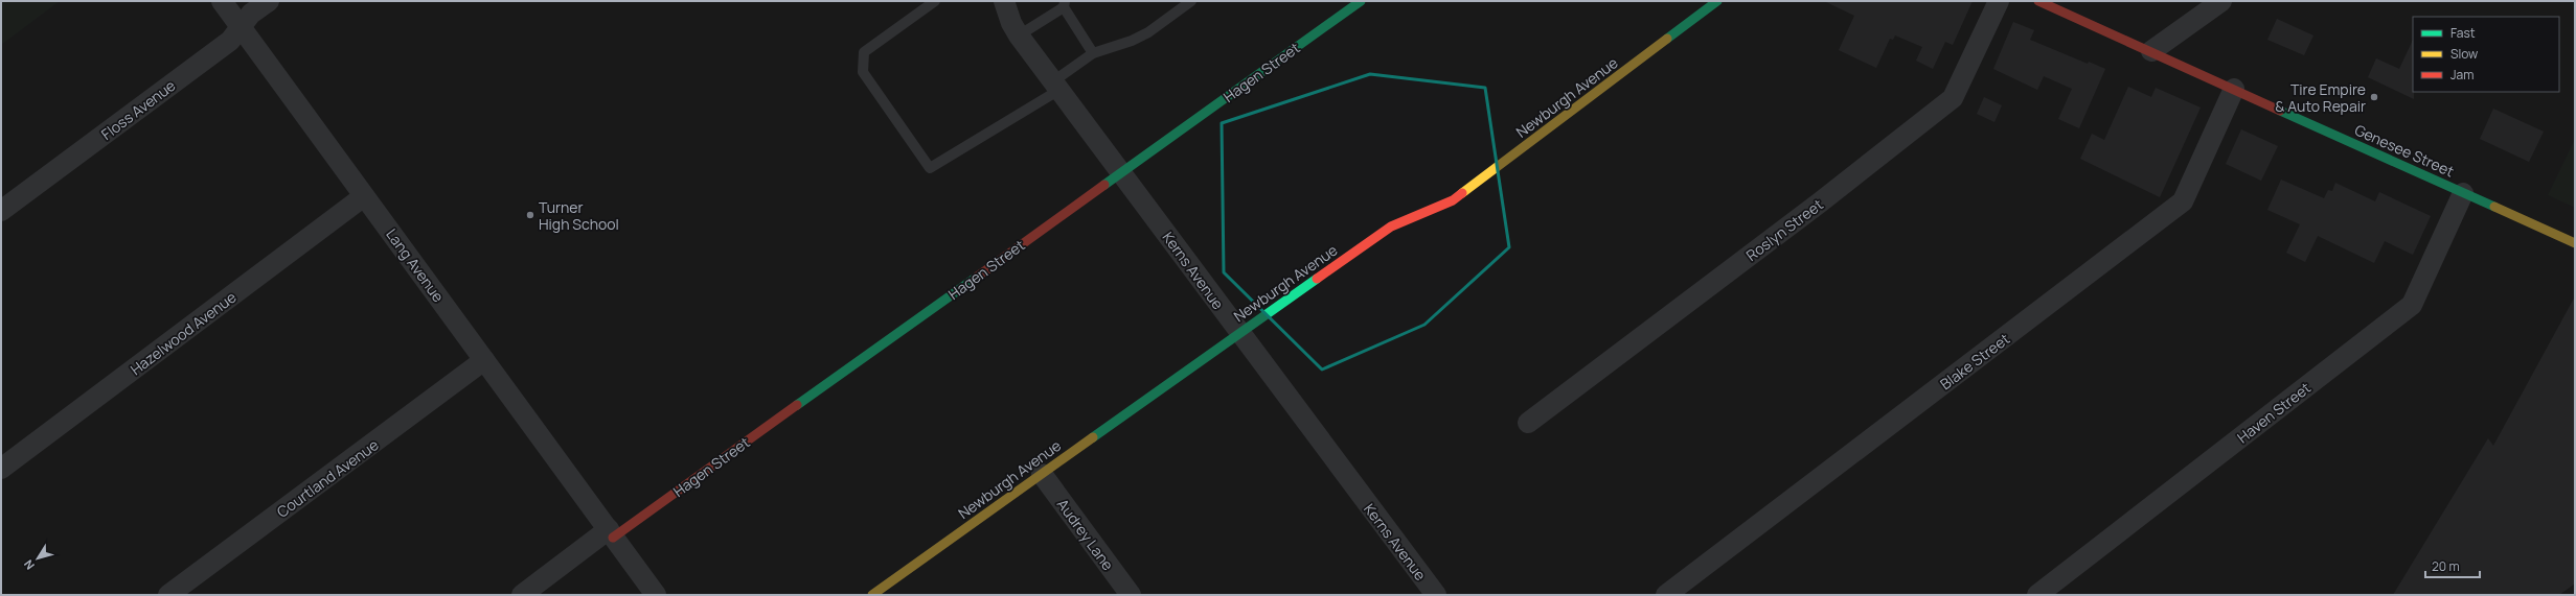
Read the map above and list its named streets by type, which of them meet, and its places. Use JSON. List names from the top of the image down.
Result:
{
  "streets": {
    "street": [
      "Hagen Street",
      "Newburgh Avenue",
      "Floss Avenue",
      "Genesee Street",
      "Roslyn Street",
      "Lang Avenue",
      "Kerns Avenue",
      "Hazelwood Avenue",
      "Blake Street",
      "Haven Street",
      "Courtland Avenue",
      "Audrey Lane"
    ]
  },
  "crossings": [
    ["Hagen Street", "Lang Avenue"],
    ["Hagen Street", "Kerns Avenue"],
    ["Newburgh Avenue", "Kerns Avenue"],
    ["Newburgh Avenue", "Audrey Lane"],
    ["Floss Avenue", "Lang Avenue"],
    ["Genesee Street", "Blake Street"],
    ["Genesee Street", "Haven Street"],
    ["Lang Avenue", "Hazelwood Avenue"],
    ["Lang Avenue", "Courtland Avenue"]
  ],
  "places": ["Tire Empire & Auto Repair", "Turner High School"],
  "legend": ["Fast", "Slow", "Jam"],
  "scale_bar": "20 m",
  "north": "bottom left"
}
